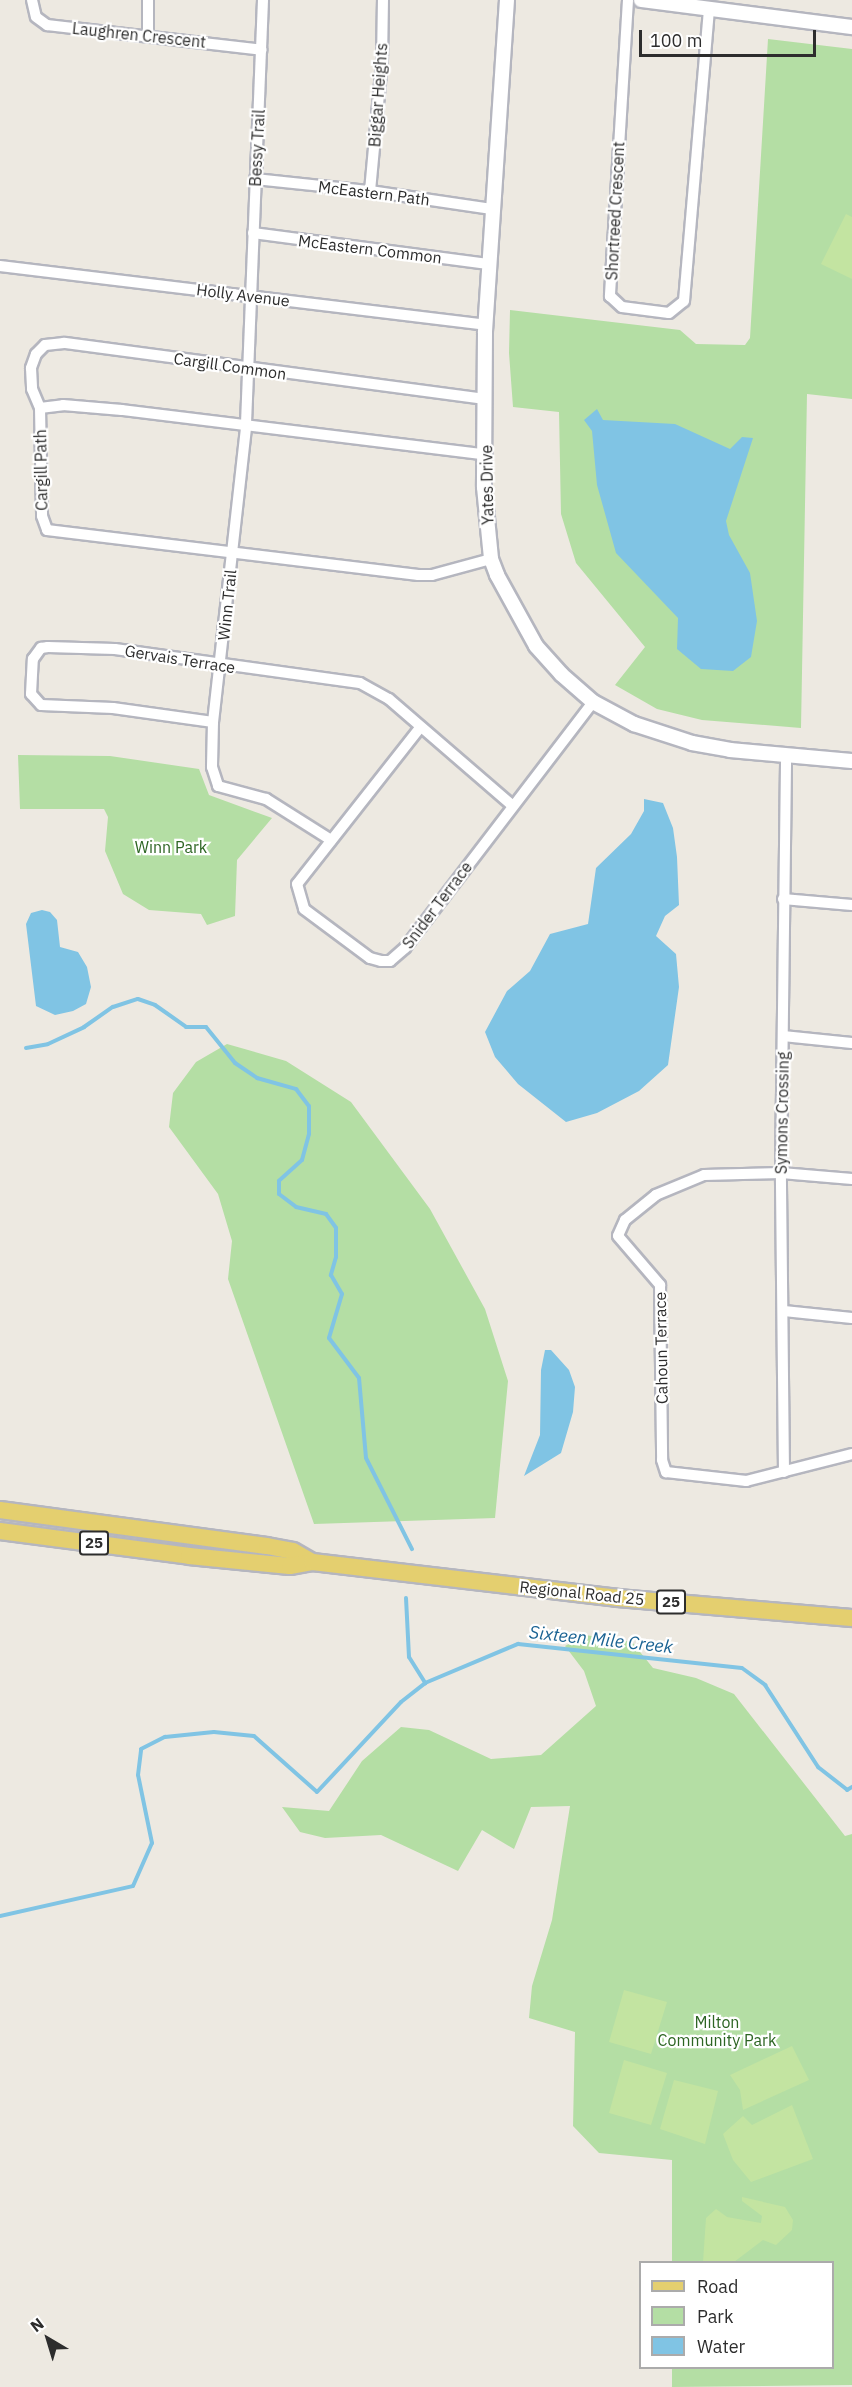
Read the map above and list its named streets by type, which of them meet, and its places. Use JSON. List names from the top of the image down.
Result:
{
  "streets": {
    "main road": ["25", "Regional Road 25"],
    "street": [
      "Laughren Crescent",
      "Biggar Heights",
      "Bessy Trail",
      "McEastern Path",
      "Shortreed Crescent",
      "McEastern Common",
      "Holly Avenue",
      "Cargill Common",
      "Cargill Path",
      "Yates Drive",
      "Winn Trail",
      "Gervais Terrace",
      "Snider Terrace",
      "Symons Crossing",
      "Cahoun Terrace"
    ]
  },
  "crossings": [
    ["Laughren Crescent", "Bessy Trail"],
    ["Biggar Heights", "McEastern Path"],
    ["Bessy Trail", "McEastern Path"],
    ["Bessy Trail", "McEastern Common"],
    ["Bessy Trail", "Holly Avenue"],
    ["Bessy Trail", "Winn Trail"],
    ["McEastern Path", "Yates Drive"],
    ["McEastern Common", "Yates Drive"],
    ["Holly Avenue", "Yates Drive"],
    ["Holly Avenue", "Winn Trail"],
    ["Cargill Common", "Cargill Path"],
    ["Cargill Common", "Yates Drive"],
    ["Cargill Common", "Winn Trail"],
    ["Cargill Path", "Yates Drive"],
    ["Cargill Path", "Winn Trail"],
    ["Yates Drive", "Snider Terrace"],
    ["Yates Drive", "Symons Crossing"],
    ["Winn Trail", "Gervais Terrace"],
    ["Winn Trail", "Snider Terrace"],
    ["Gervais Terrace", "Snider Terrace"],
    ["Symons Crossing", "Cahoun Terrace"]
  ],
  "water": ["Sixteen Mile Creek"],
  "parks": ["Winn Park", "Milton Community Park"],
  "legend": ["Road", "Park", "Water"],
  "scale_bar": "100 m",
  "north": "top left"
}
